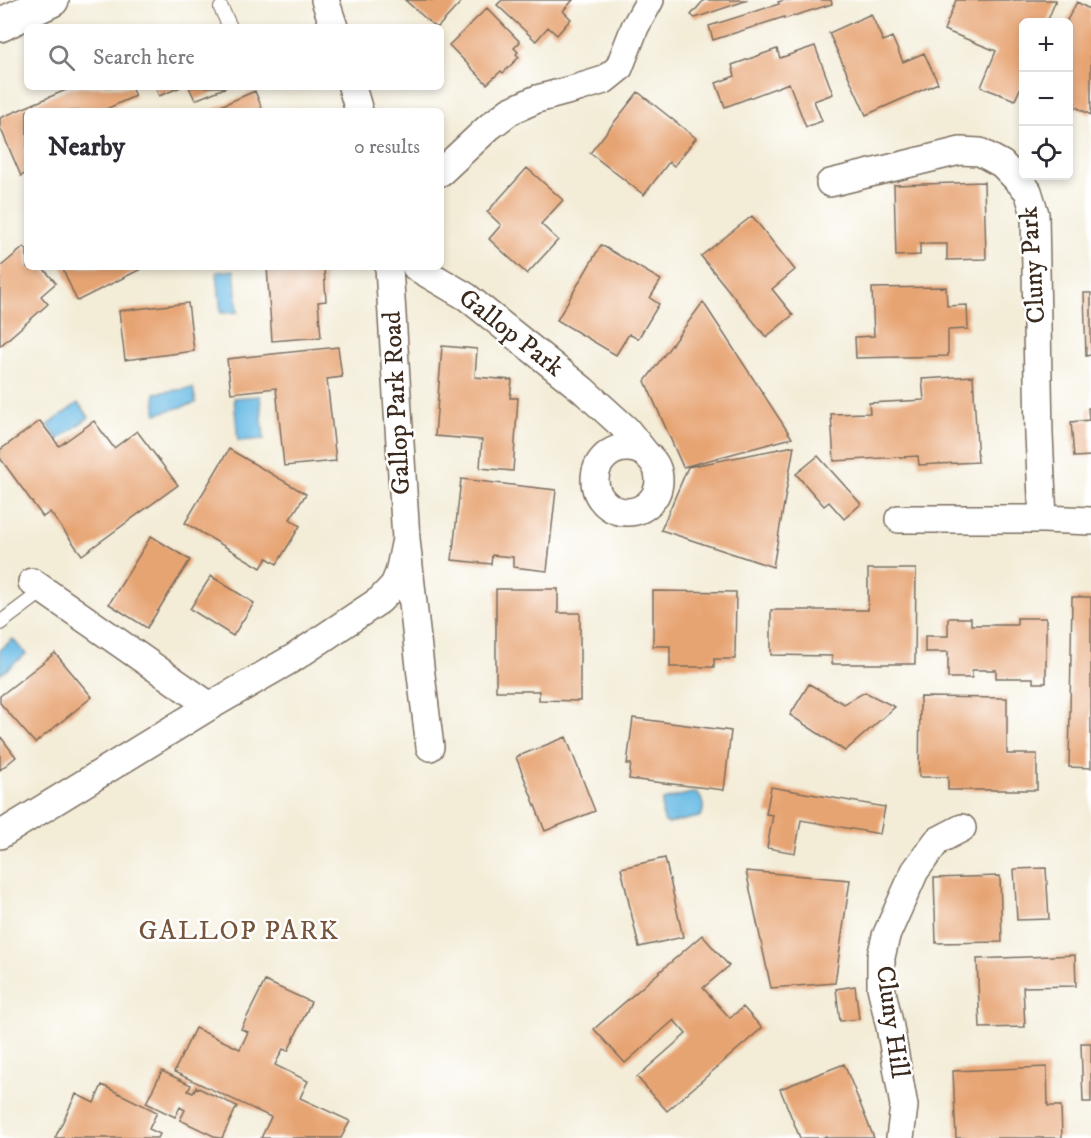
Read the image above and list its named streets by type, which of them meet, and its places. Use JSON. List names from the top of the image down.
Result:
{
  "streets": {
    "street": [
      "Cluny Park",
      "Gallop Park",
      "Gallop Park Road",
      "Cluny Hill"
    ]
  },
  "districts": ["GALLOP PARK"],
  "page": {
    "map_buttons": ["+", "−"],
    "search": "Search here",
    "heading": ["Nearby", "0 results"]
  }
}
